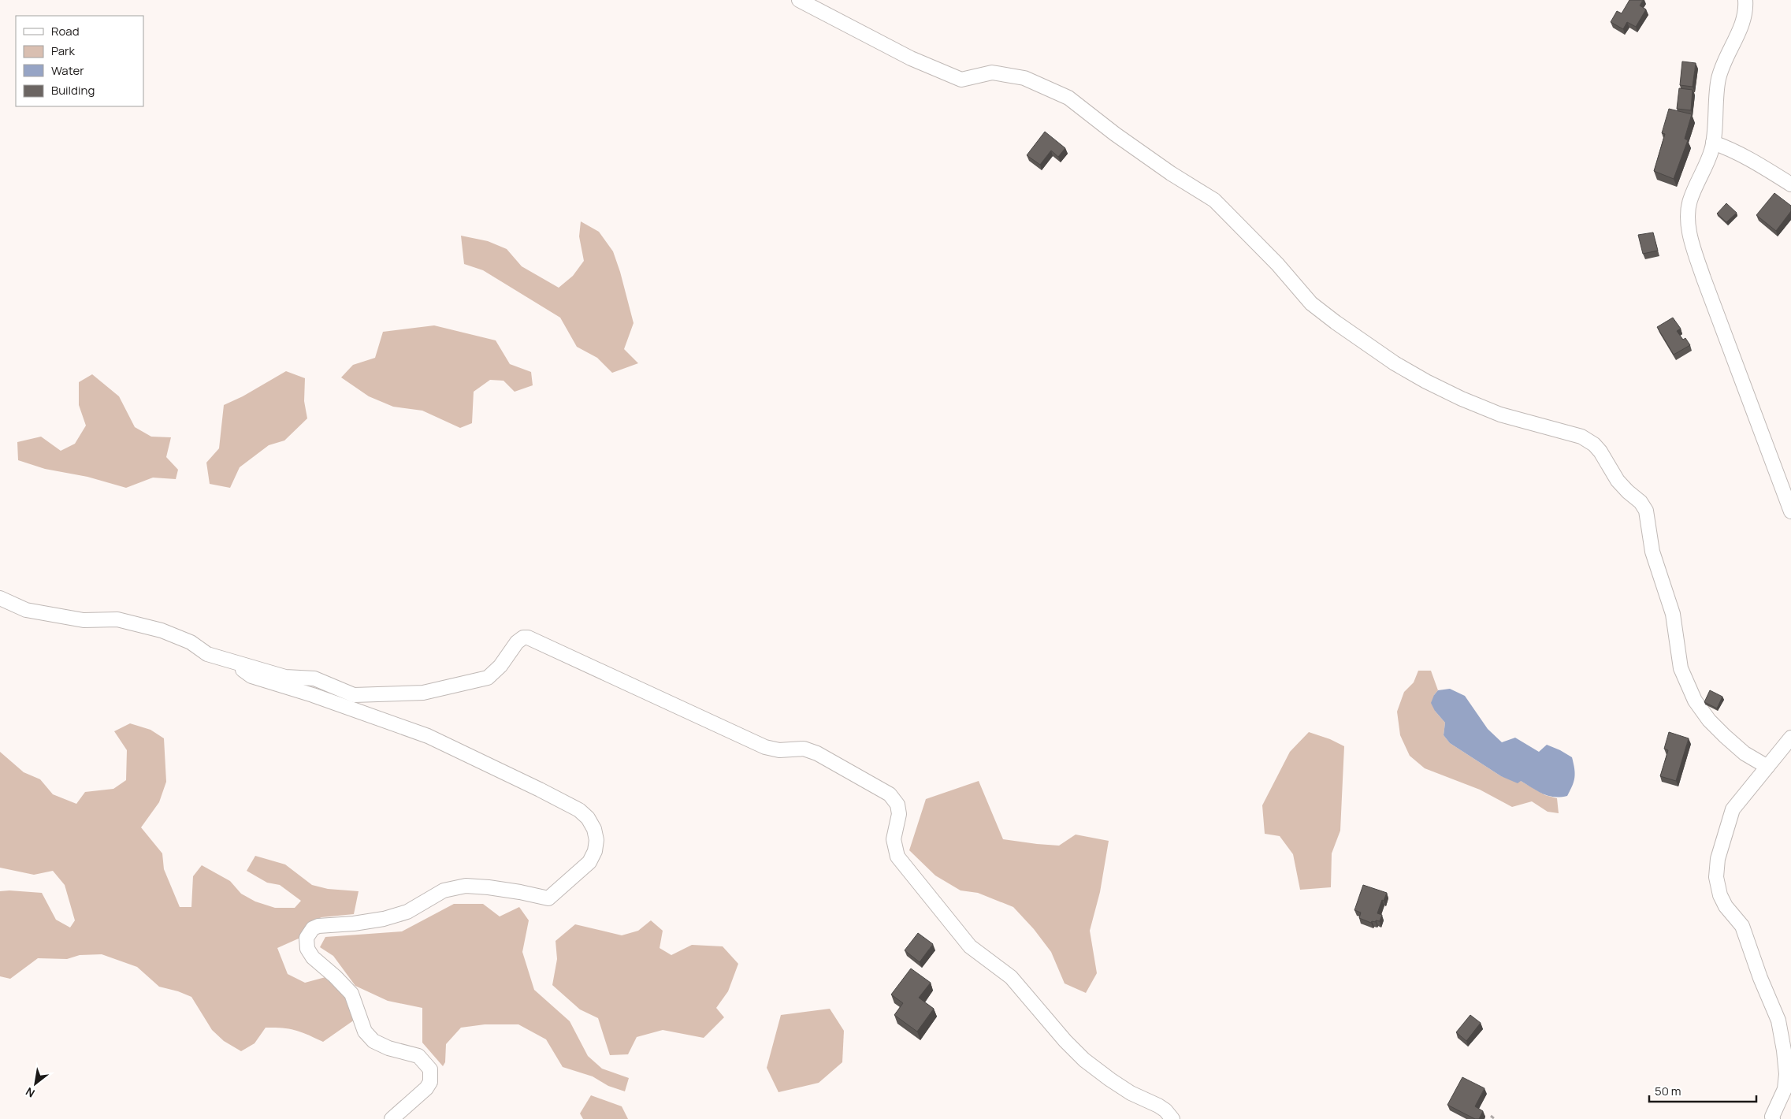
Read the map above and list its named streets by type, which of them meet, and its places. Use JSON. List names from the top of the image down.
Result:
{
  "legend": [
    "Road",
    "Park",
    "Water",
    "Building"
  ],
  "scale_bar": "50 m",
  "north": "bottom left"
}
